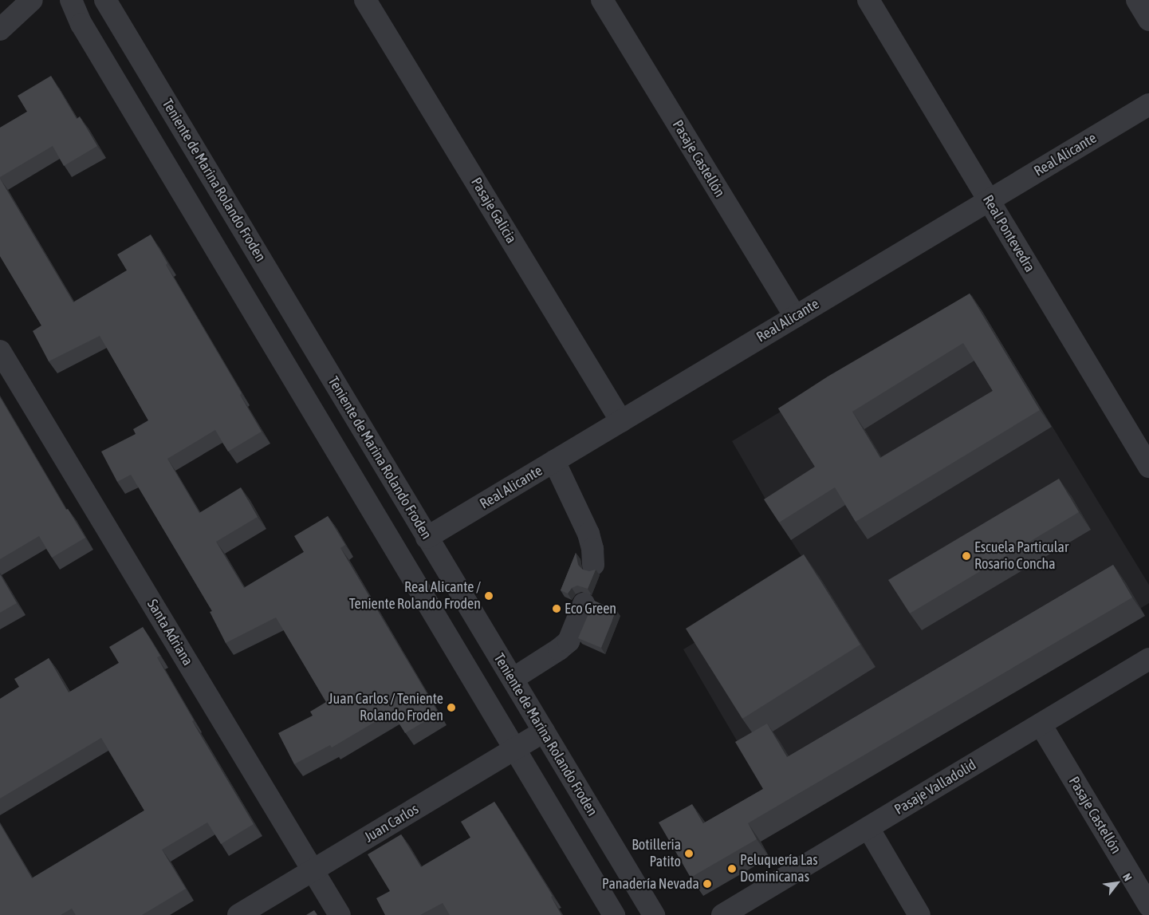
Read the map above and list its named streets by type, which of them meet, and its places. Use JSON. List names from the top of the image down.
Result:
{
  "streets": {
    "street": [
      "Real Alicante",
      "Pasaje Castellón",
      "Teniente de Marina Rolando Froden",
      "Pasaje Galicia",
      "Real Pontevedra",
      "Santa Adriana",
      "Pasaje Valladolid",
      "Juan Carlos"
    ]
  },
  "crossings": [
    ["Real Alicante", "Pasaje Castellón"],
    ["Real Alicante", "Teniente de Marina Rolando Froden"],
    ["Real Alicante", "Pasaje Galicia"],
    ["Real Alicante", "Real Pontevedra"],
    ["Pasaje Castellón", "Pasaje Valladolid"],
    ["Teniente de Marina Rolando Froden", "Juan Carlos"],
    ["Santa Adriana", "Juan Carlos"]
  ],
  "places": [
    "Escuela Particular Rosario Concha",
    "Real Alicante / Teniente Rolando Froden",
    "Eco Green",
    "Juan Carlos / Teniente Rolando Froden",
    "Botilleria Patito",
    "Peluquería Las Dominicanas",
    "Panadería Nevada"
  ],
  "north": "top right"
}
